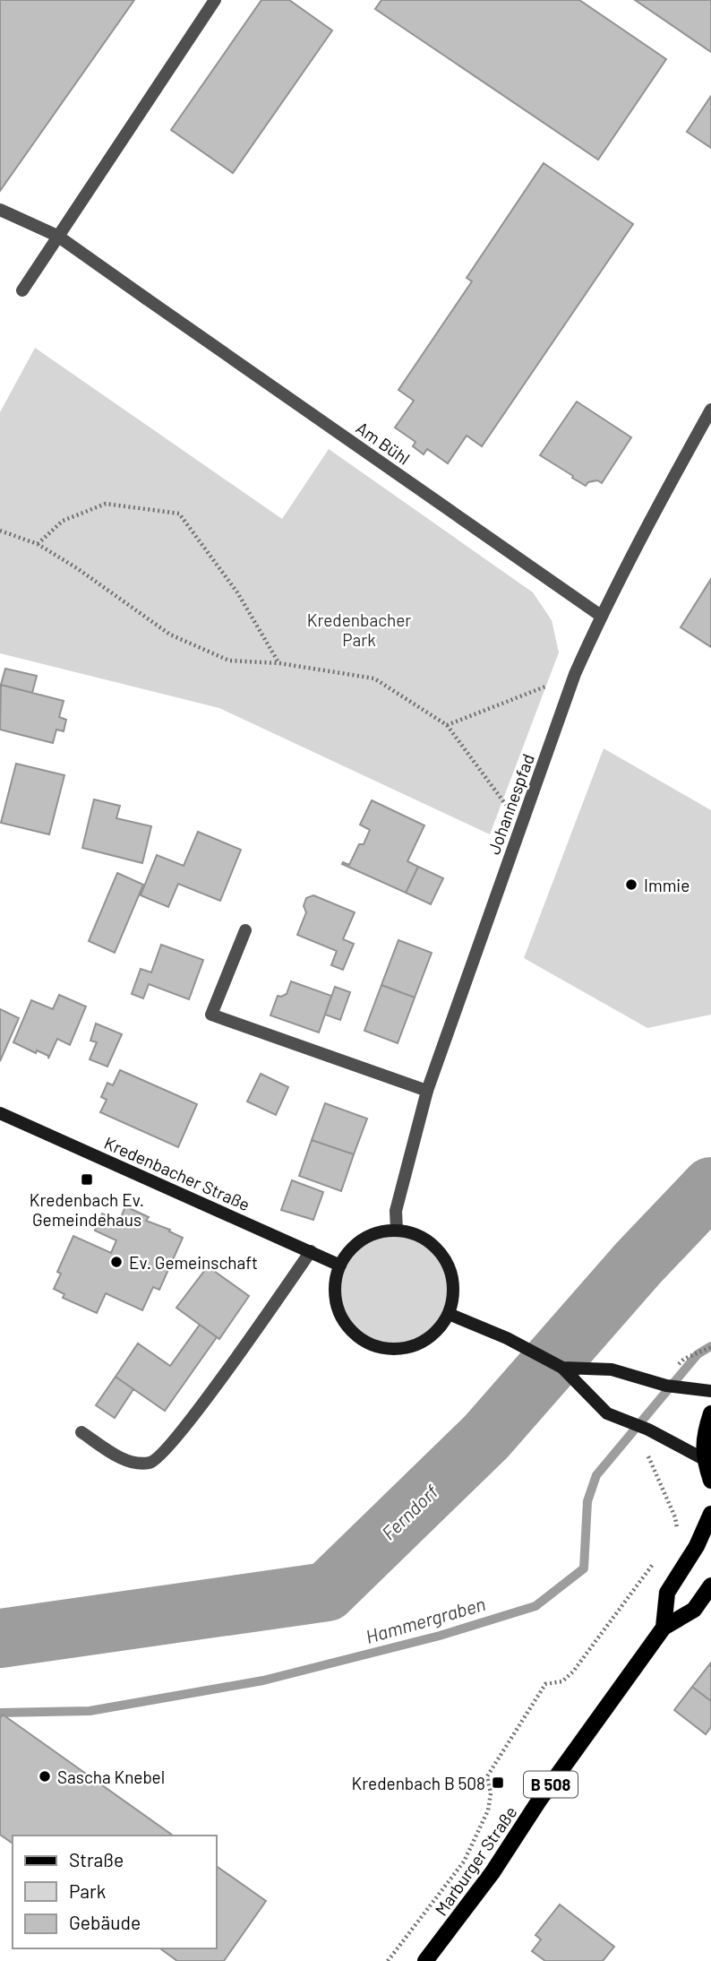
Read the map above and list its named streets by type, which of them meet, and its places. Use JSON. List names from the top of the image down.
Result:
{
  "streets": {
    "main road": ["Kredenbacher Straße", "B 508", "Marburger Straße"],
    "street": ["Am Bühl", "Johannespfad"]
  },
  "crossings": [
    ["Am Bühl", "Johannespfad"],
    ["Johannespfad", "Kredenbacher Straße"]
  ],
  "water": ["Ferndorf", "Hammergraben"],
  "parks": ["Kredenbacher Park"],
  "places": {
    "other": ["Immie", "Ev. Gemeinschaft", "Sascha Knebel"],
    "transit": ["Kredenbach Ev. Gemeindehaus", "Kredenbach B 508"]
  },
  "legend": ["Straße", "Park", "Gebäude"]
}
